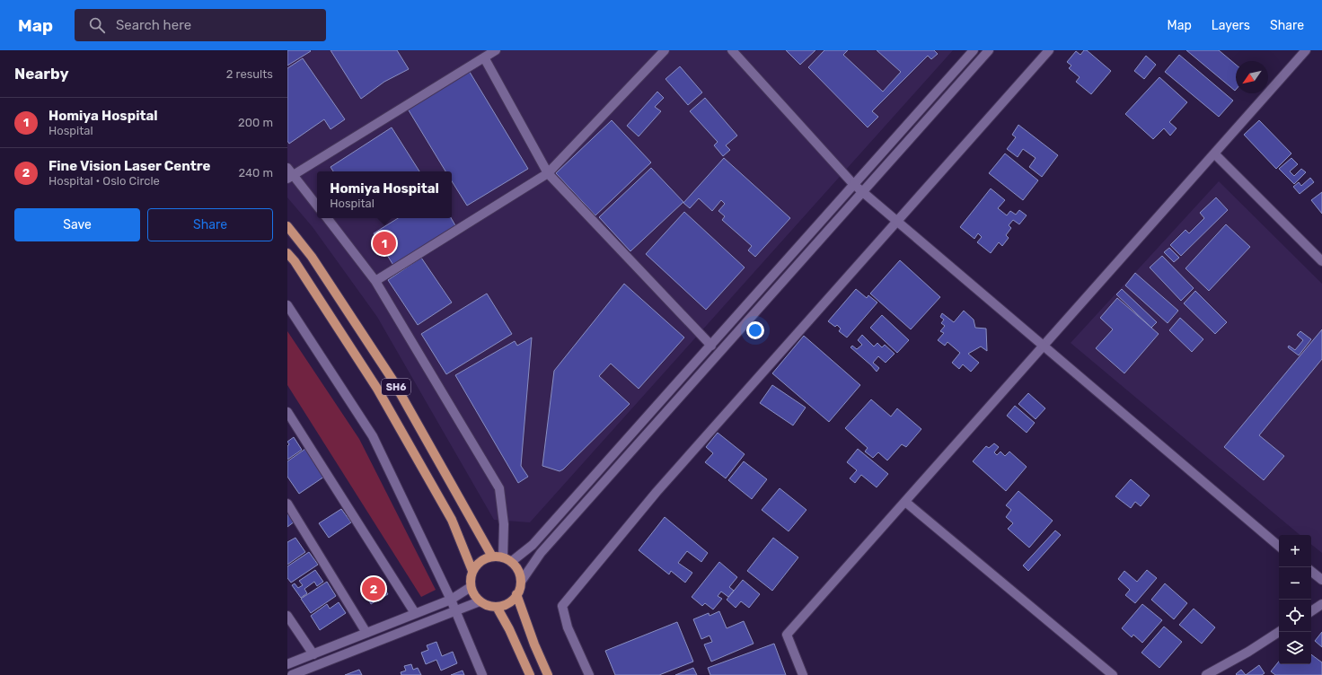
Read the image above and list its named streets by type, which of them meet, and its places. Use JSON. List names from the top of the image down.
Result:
{
  "streets": {
    "main road": ["SH6"]
  },
  "north": "bottom left",
  "page": {
    "header": "Map",
    "search": "Search here",
    "nav": ["Map", "Layers", "Share"],
    "heading": ["Nearby", "2 results"],
    "list": [
      {
        "mark": "1",
        "name": "Homiya Hospital",
        "note": "Hospital",
        "value": "200 m"
      },
      {
        "mark": "2",
        "name": "Fine Vision Laser Centre",
        "note": "Hospital · Oslo Circle",
        "value": "240 m"
      }
    ],
    "popup": ["Homiya Hospital", "Hospital"],
    "buttons": ["Save", "Share"],
    "pins": ["1", "2"],
    "map_buttons": ["+", "−"]
  }
}
